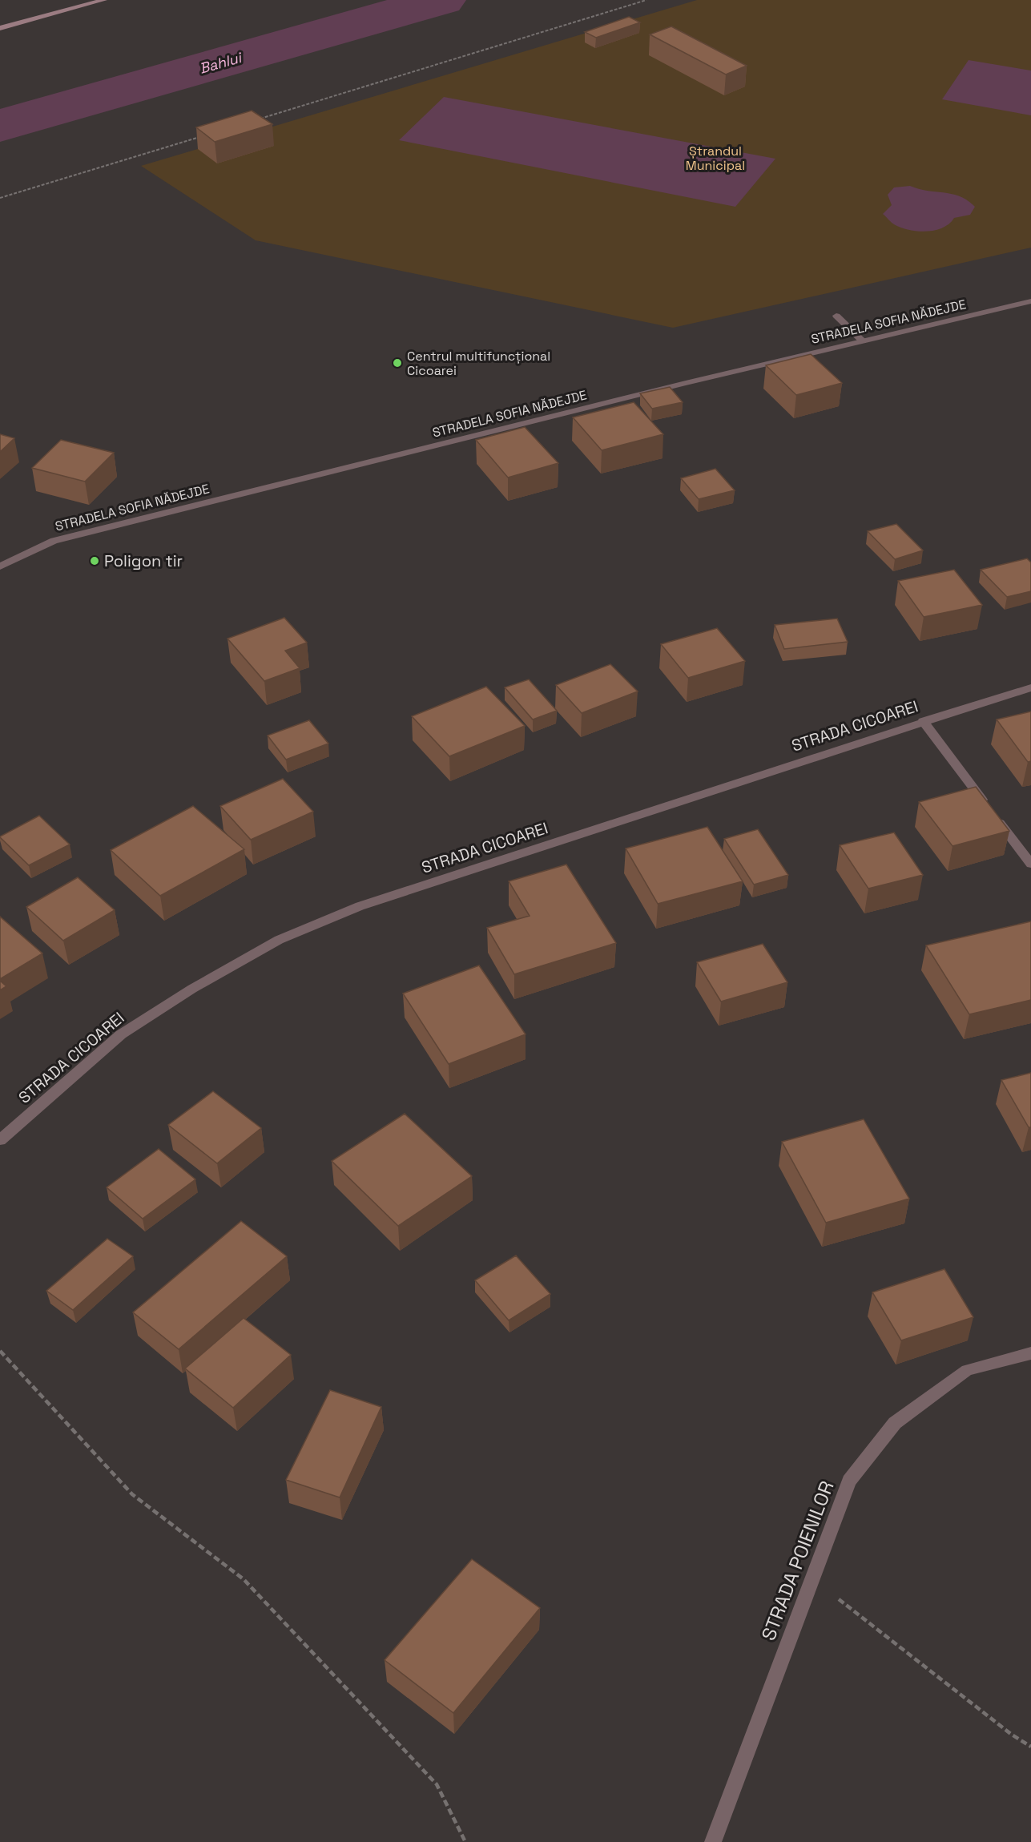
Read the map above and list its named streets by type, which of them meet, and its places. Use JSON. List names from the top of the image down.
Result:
{
  "streets": {
    "street": ["STRADELA SOFIA NĂDEJDE", "STRADA CICOAREI", "STRADA POIENILOR"]
  },
  "water": ["Bahlui"],
  "parks": ["Ștrandul Municipal"],
  "places": ["Centrul multifuncțional Cicoarei", "Poligon tir"]
}
